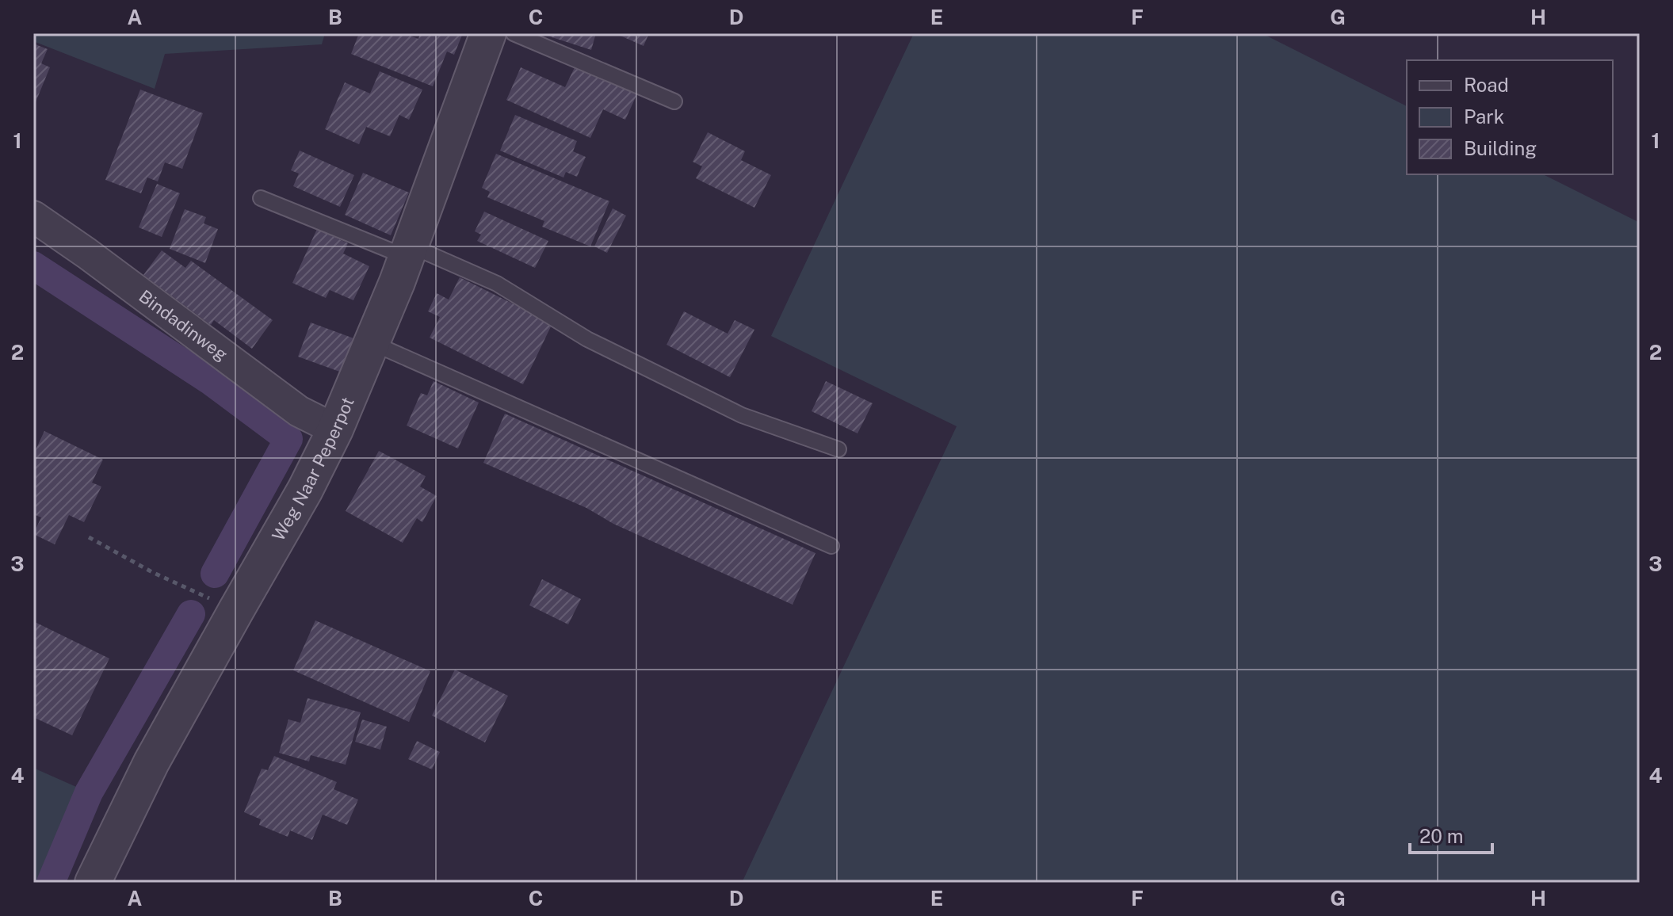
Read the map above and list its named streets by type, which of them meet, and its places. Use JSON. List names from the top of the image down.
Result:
{
  "streets": {
    "street": ["Bindadinweg", "Weg Naar Peperpot"]
  },
  "crossings": [
    ["Bindadinweg", "Weg Naar Peperpot"]
  ],
  "legend": ["Road", "Park", "Building"],
  "scale_bar": "20 m",
  "grid": {
    "columns": [
      "A",
      "B",
      "C",
      "D",
      "E",
      "F",
      "G",
      "H"
    ],
    "rows": [
      "1",
      "2",
      "3",
      "4"
    ]
  }
}
